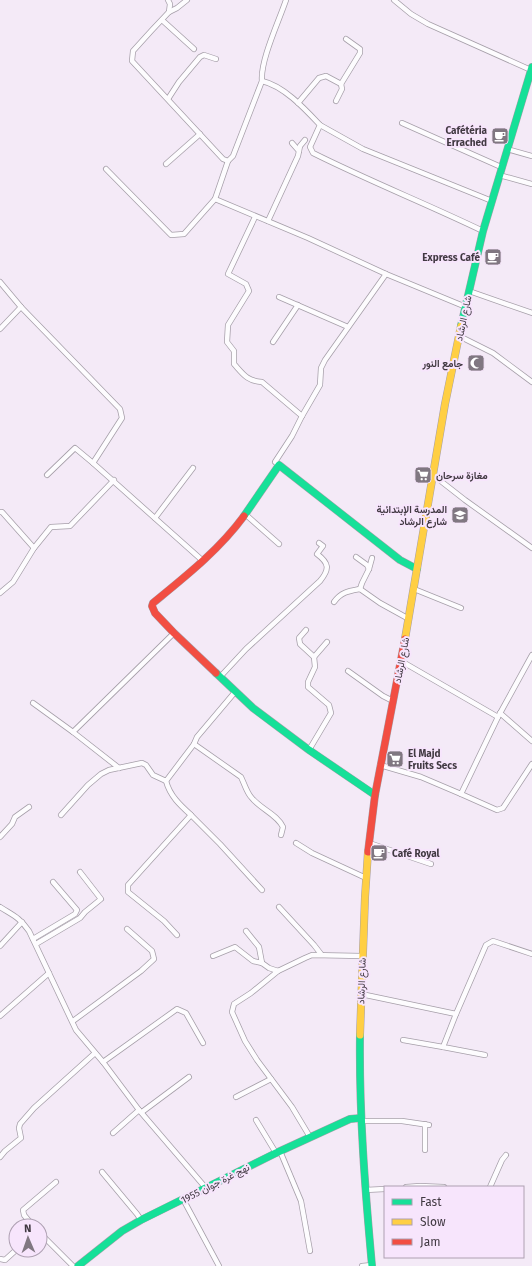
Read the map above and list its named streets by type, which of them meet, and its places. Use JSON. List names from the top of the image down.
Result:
{
  "streets": {
    "street": ["شارع الرشاد", "نهج غرة جوان 1955"]
  },
  "crossings": [
    ["شارع الرشاد", "نهج غرة جوان 1955"]
  ],
  "places": {
    "cafe": ["Cafétéria Errached", "Express Café", "Café Royal"],
    "mosque": ["جامع النور"],
    "supermarket": ["مغازة سرحان", "El Majd Fruits Secs"],
    "school or university": ["المدرسة الإبتدائية شارع الرشاد"]
  },
  "legend": ["Fast", "Slow", "Jam"],
  "north": "top"
}
